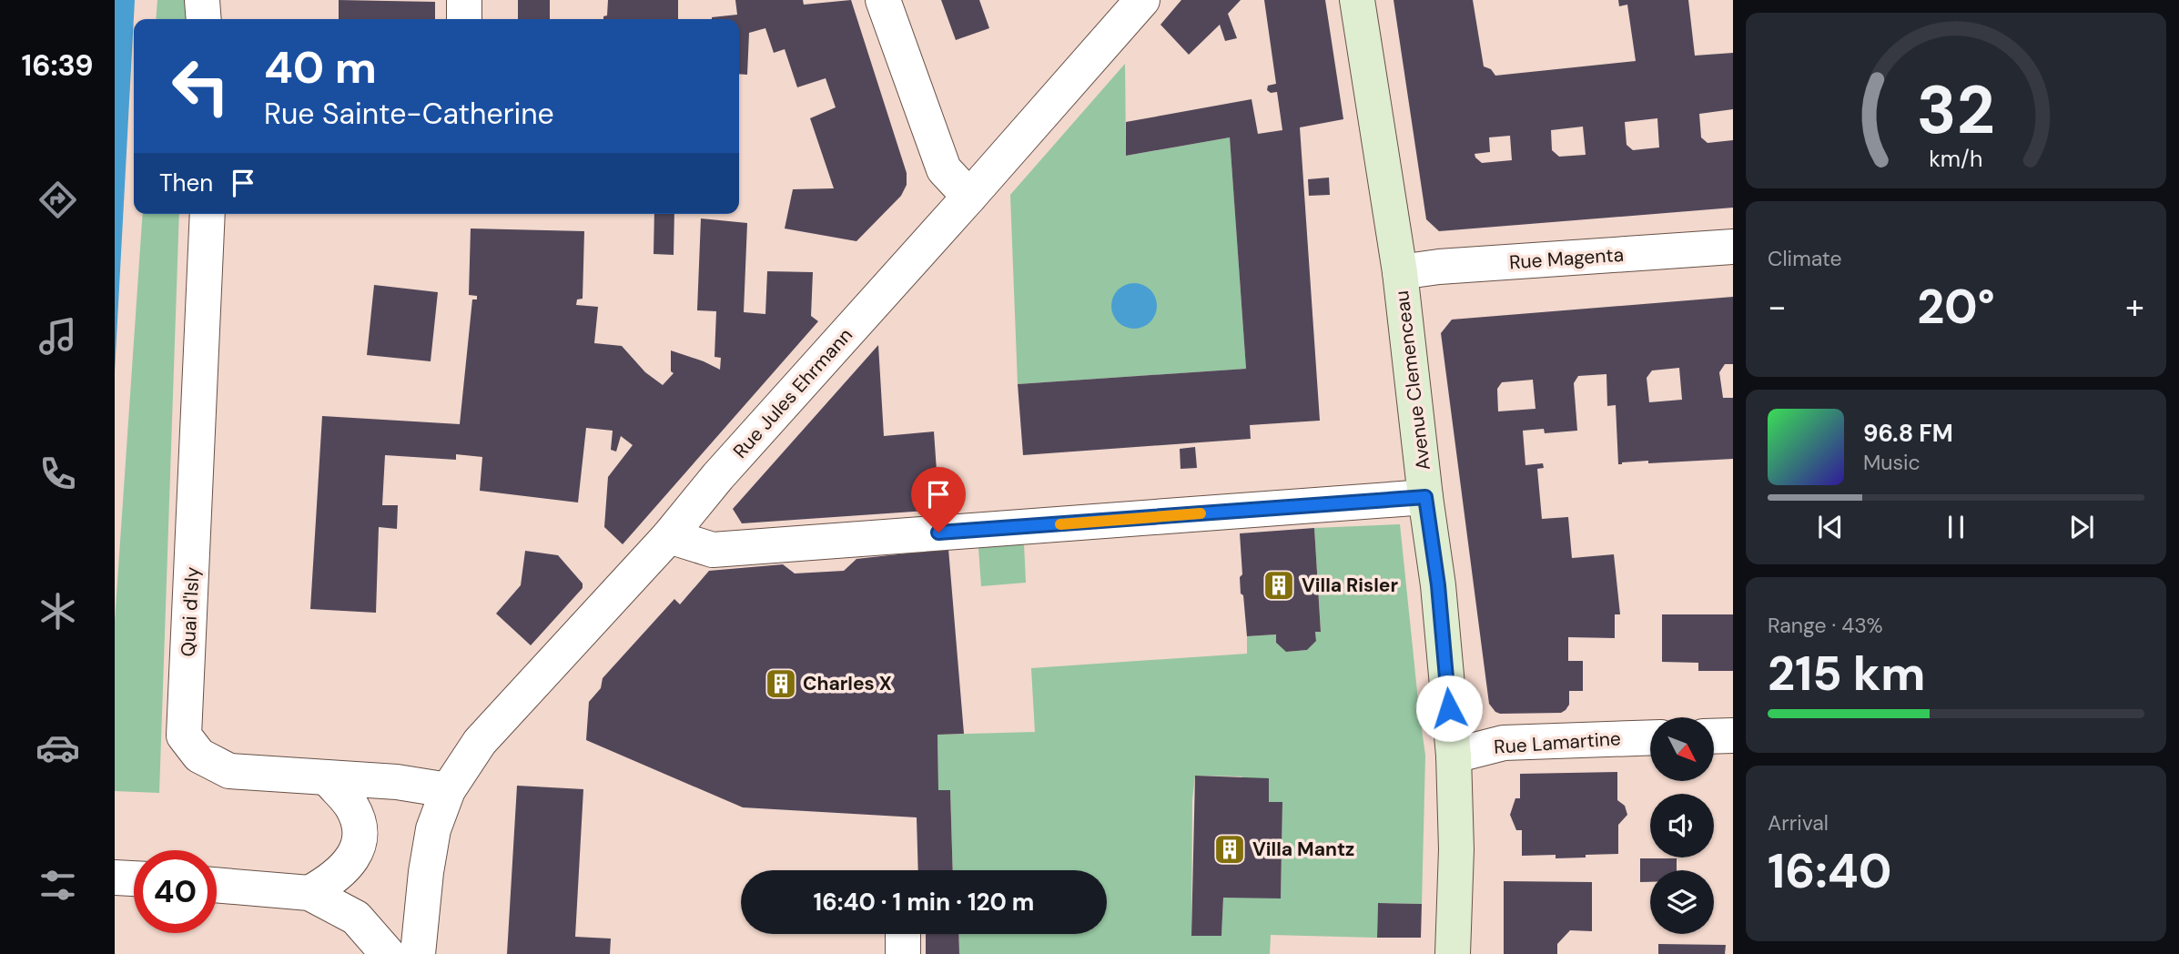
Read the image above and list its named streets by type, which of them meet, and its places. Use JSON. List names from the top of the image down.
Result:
{
  "streets": {
    "street": [
      "Rue Magenta",
      "Avenue Clemenceau",
      "Rue Jules Ehrmann",
      "Quai d'Isly",
      "Rue Lamartine"
    ]
  },
  "crossings": [
    ["Rue Magenta", "Avenue Clemenceau"],
    ["Avenue Clemenceau", "Rue Lamartine"],
    ["Rue Jules Ehrmann", "Quai d'Isly"]
  ],
  "places": {
    "building": ["Villa Risler", "Charles X", "Villa Mantz"]
  },
  "north": "bottom right",
  "page": {
    "tabs": "16:39",
    "turn": ["40 m", "Rue Sainte-Catherine"],
    "then": "Then",
    "tile": [
      "Climate",
      ["Range · 43%", "215 km"],
      ["Arrival", "16:40"]
    ],
    "heat": ["−", "20°", "+"],
    "song": ["96.8 FM", "Music"],
    "limit": "40",
    "trip": "16:40 · 1 min · 120 m",
    "gauge": ["32", "km/h"]
  }
}
